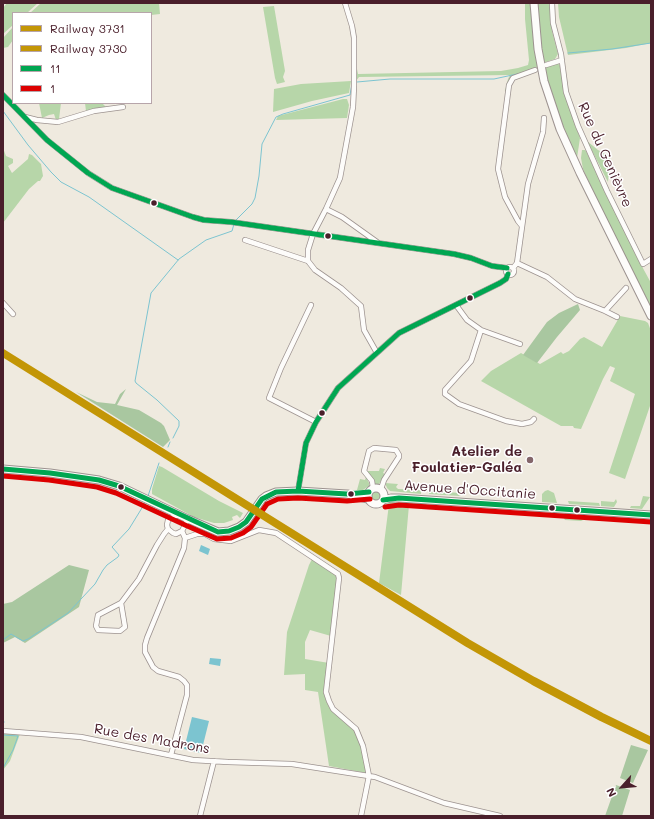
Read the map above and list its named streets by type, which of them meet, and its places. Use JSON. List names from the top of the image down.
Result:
{
  "streets": {
    "main road": ["Avenue d'Occitanie"],
    "street": ["Rue du Genièvre", "Rue des Madrons"]
  },
  "places": ["Atelier de Foulatier-Galéa"],
  "lines": [
    "transit line 11",
    "rail line 3731",
    "rail line 3730",
    "transit line 1"
  ],
  "legend": [
    "Railway 3731",
    "Railway 3730",
    "11",
    "1"
  ],
  "north": "bottom left"
}
